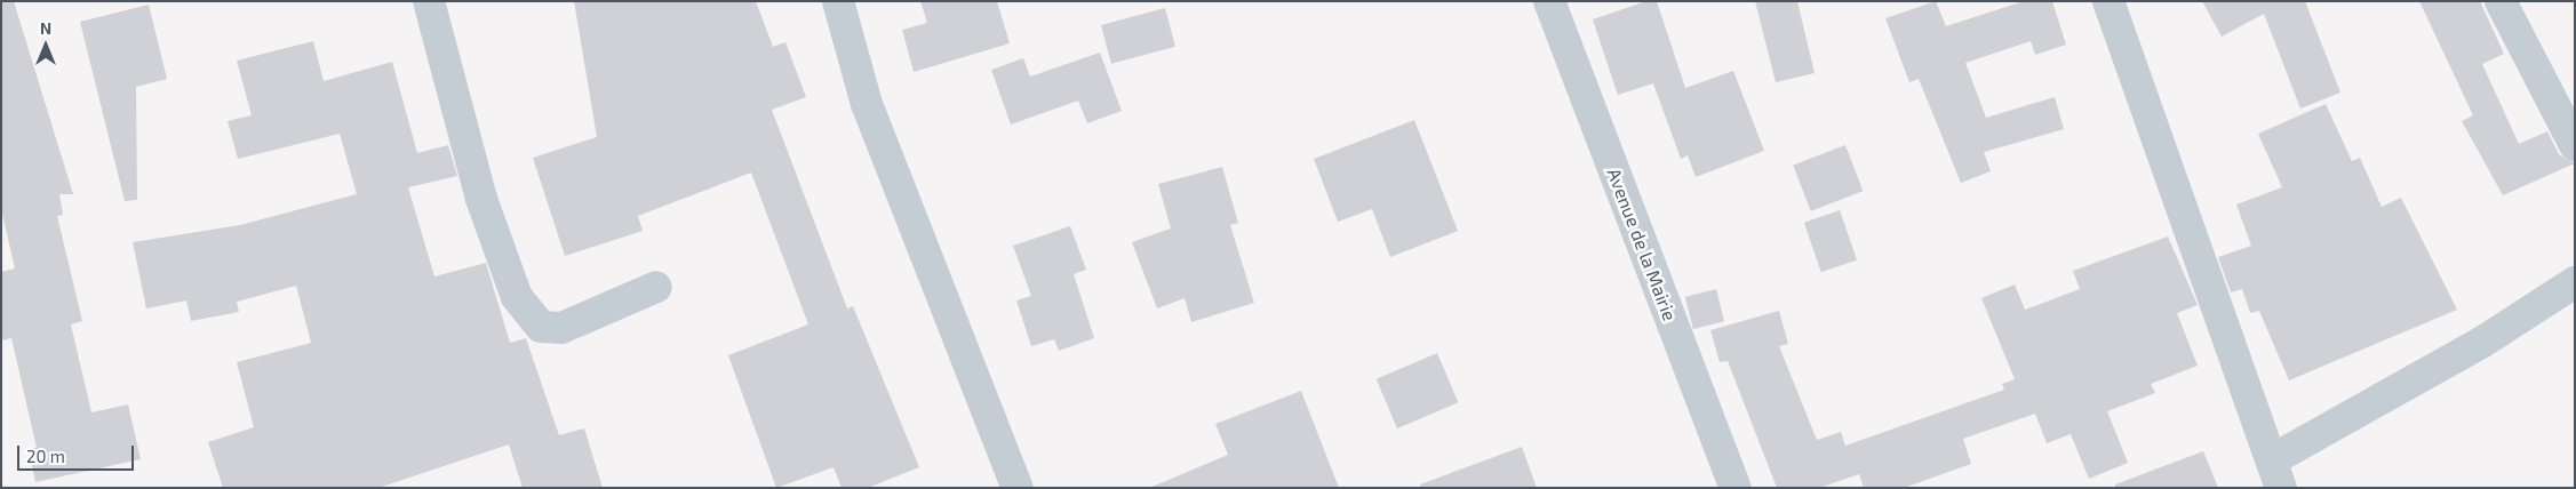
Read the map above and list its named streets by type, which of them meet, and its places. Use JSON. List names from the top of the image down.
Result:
{
  "streets": {
    "street": ["Avenue de la Mairie"]
  },
  "scale_bar": "20 m",
  "north": "top"
}
